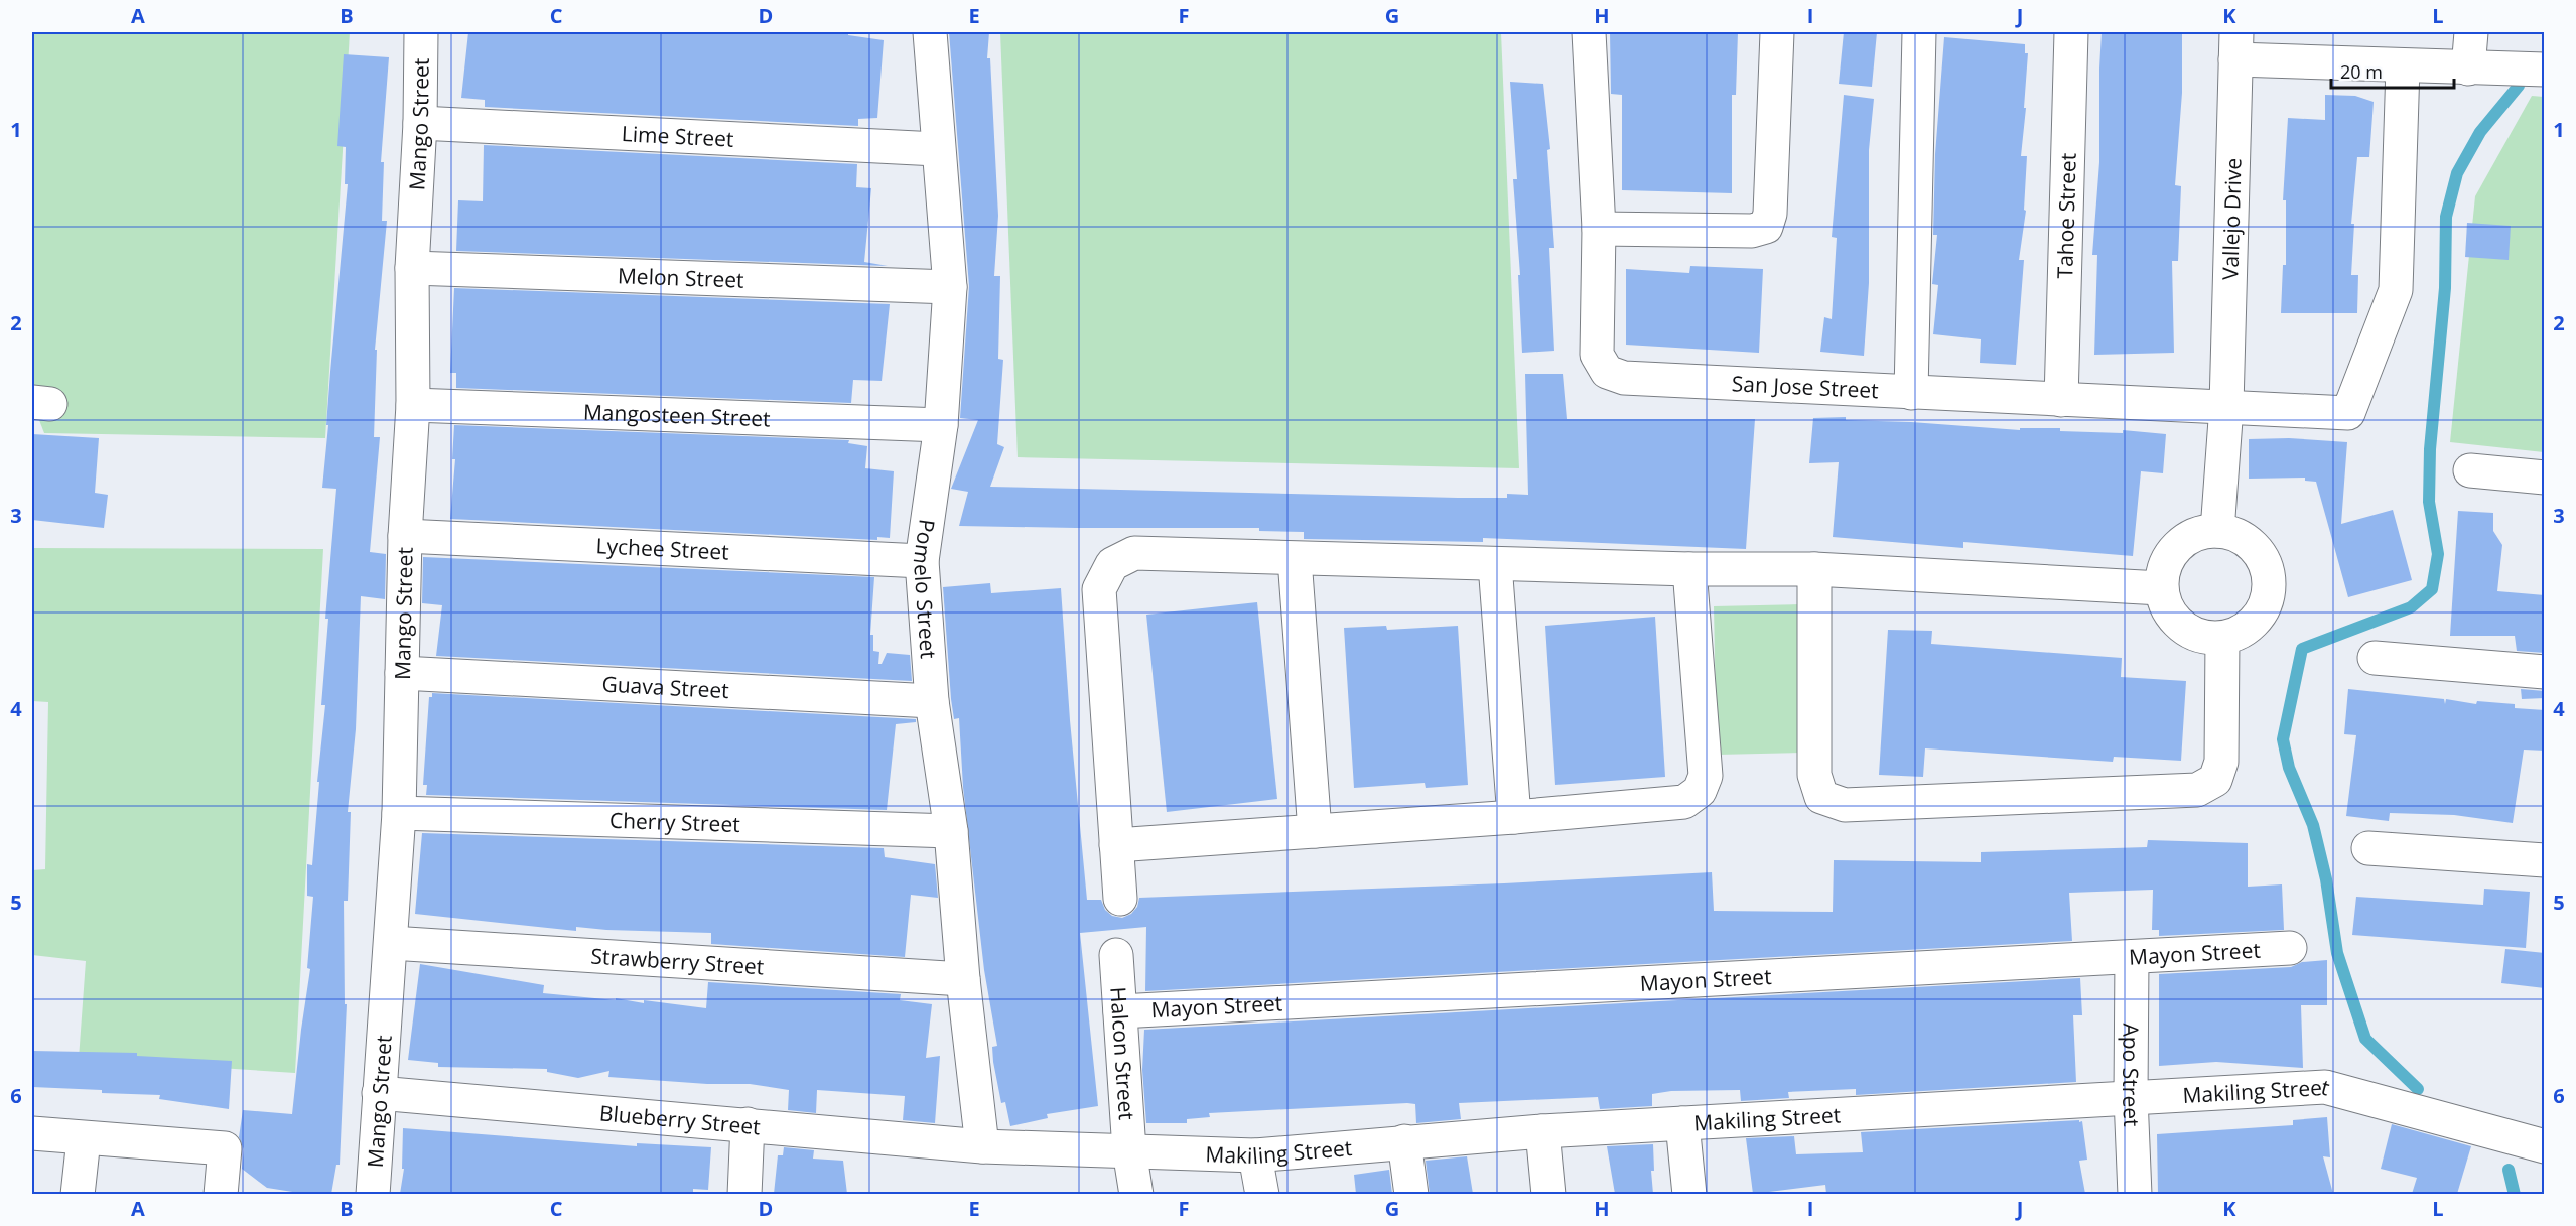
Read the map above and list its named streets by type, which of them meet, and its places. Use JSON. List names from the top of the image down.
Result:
{
  "streets": {
    "street": [
      "Mango Street",
      "Lime Street",
      "Tahoe Street",
      "Vallejo Drive",
      "Melon Street",
      "San Jose Street",
      "Mangosteen Street",
      "Lychee Street",
      "Pomelo Street",
      "Guava Street",
      "Cherry Street",
      "Mayon Street",
      "Strawberry Street",
      "Halcon Street",
      "Apo Street",
      "Makiling Street",
      "Blueberry Street"
    ]
  },
  "crossings": [
    ["Mango Street", "Lime Street"],
    ["Mango Street", "Melon Street"],
    ["Mango Street", "Mangosteen Street"],
    ["Mango Street", "Lychee Street"],
    ["Mango Street", "Guava Street"],
    ["Mango Street", "Cherry Street"],
    ["Mango Street", "Strawberry Street"],
    ["Mango Street", "Blueberry Street"],
    ["Lime Street", "Pomelo Street"],
    ["Tahoe Street", "San Jose Street"],
    ["Vallejo Drive", "San Jose Street"],
    ["Melon Street", "Pomelo Street"],
    ["Mangosteen Street", "Pomelo Street"],
    ["Lychee Street", "Pomelo Street"],
    ["Pomelo Street", "Guava Street"],
    ["Pomelo Street", "Cherry Street"],
    ["Pomelo Street", "Strawberry Street"],
    ["Pomelo Street", "Makiling Street"],
    ["Pomelo Street", "Blueberry Street"],
    ["Mayon Street", "Halcon Street"],
    ["Mayon Street", "Apo Street"],
    ["Halcon Street", "Makiling Street"],
    ["Apo Street", "Makiling Street"],
    ["Makiling Street", "Blueberry Street"]
  ],
  "scale_bar": "20 m",
  "grid": {
    "columns": [
      "A",
      "B",
      "C",
      "D",
      "E",
      "F",
      "G",
      "H",
      "I",
      "J",
      "K",
      "L"
    ],
    "rows": [
      "1",
      "2",
      "3",
      "4",
      "5",
      "6"
    ]
  }
}
